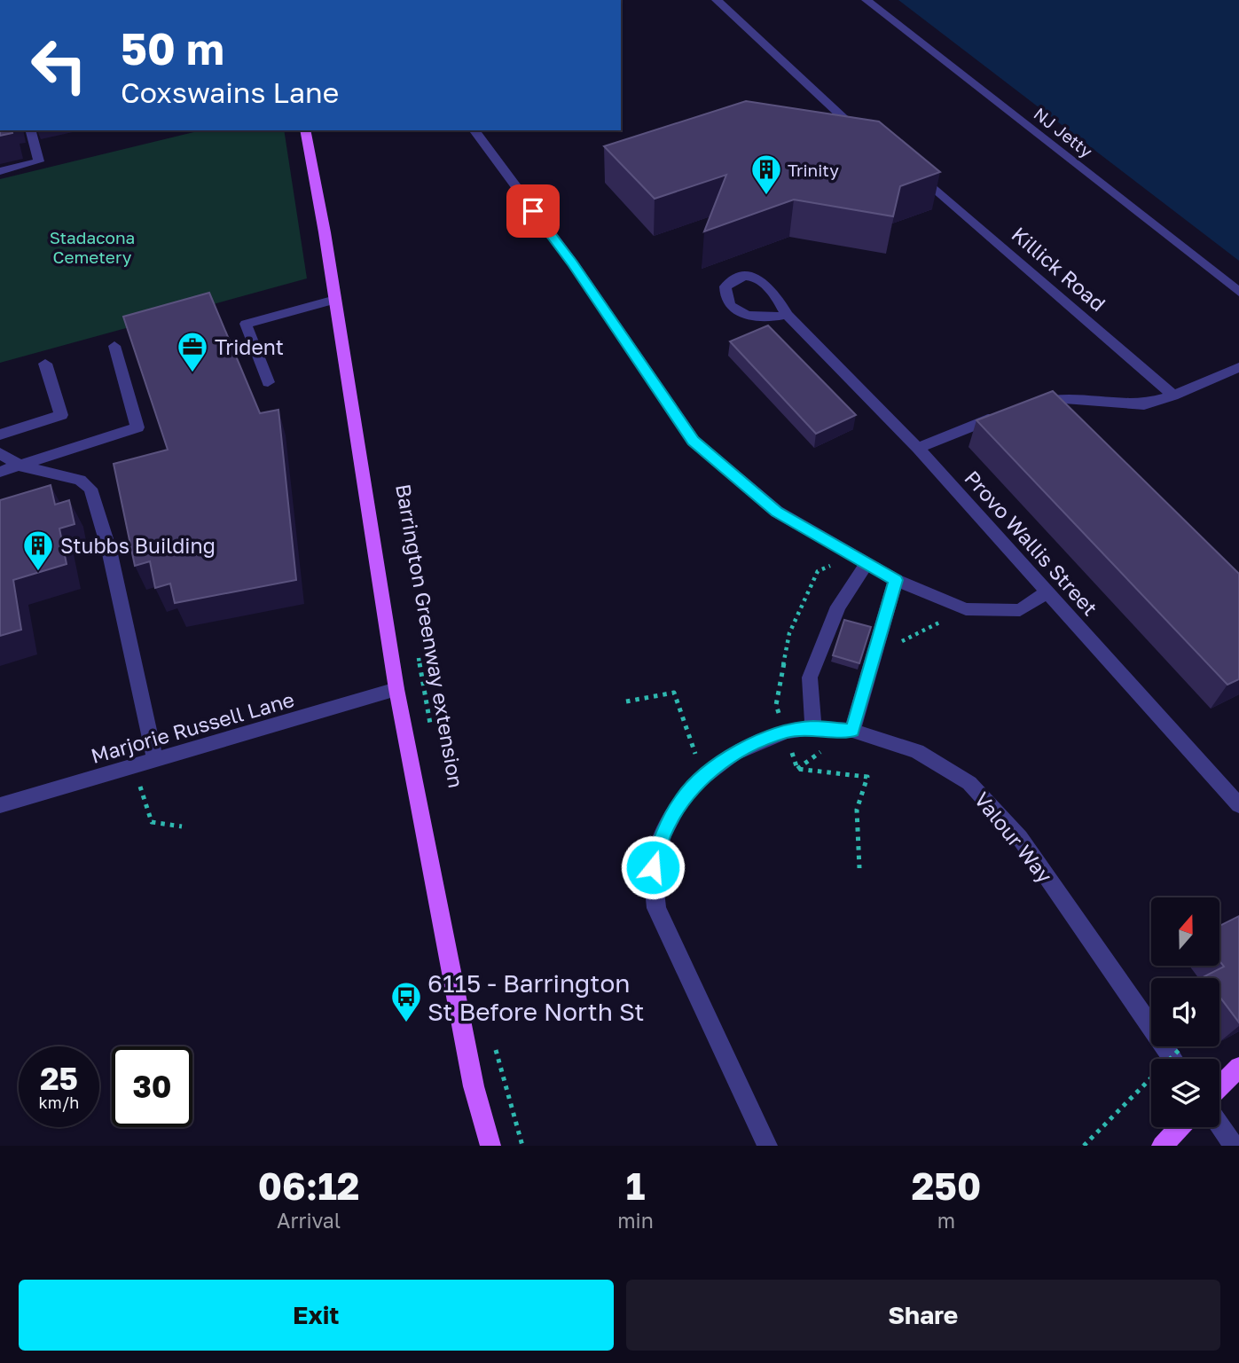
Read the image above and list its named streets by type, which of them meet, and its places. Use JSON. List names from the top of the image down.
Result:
{
  "streets": {
    "street": [
      "NJ Jetty",
      "Killick Road",
      "Provo Wallis Street",
      "Marjorie Russell Lane",
      "Valour Way"
    ],
    "path": ["Barrington Greenway extension"]
  },
  "parks": ["Stadacona Cemetery"],
  "places": {
    "building": ["Trinity", "Stubbs Building"],
    "office": ["Trident"],
    "bus stop": ["6115 - Barrington St Before North St"]
  },
  "north": "top",
  "page": {
    "turn": ["50 m", "Coxswains Lane"],
    "speed": "25 km/h",
    "limit": "30",
    "eta": [
      "06:12",
      "Arrival",
      "1",
      "min",
      "250",
      "m"
    ],
    "buttons": ["Exit", "Share"]
  }
}
